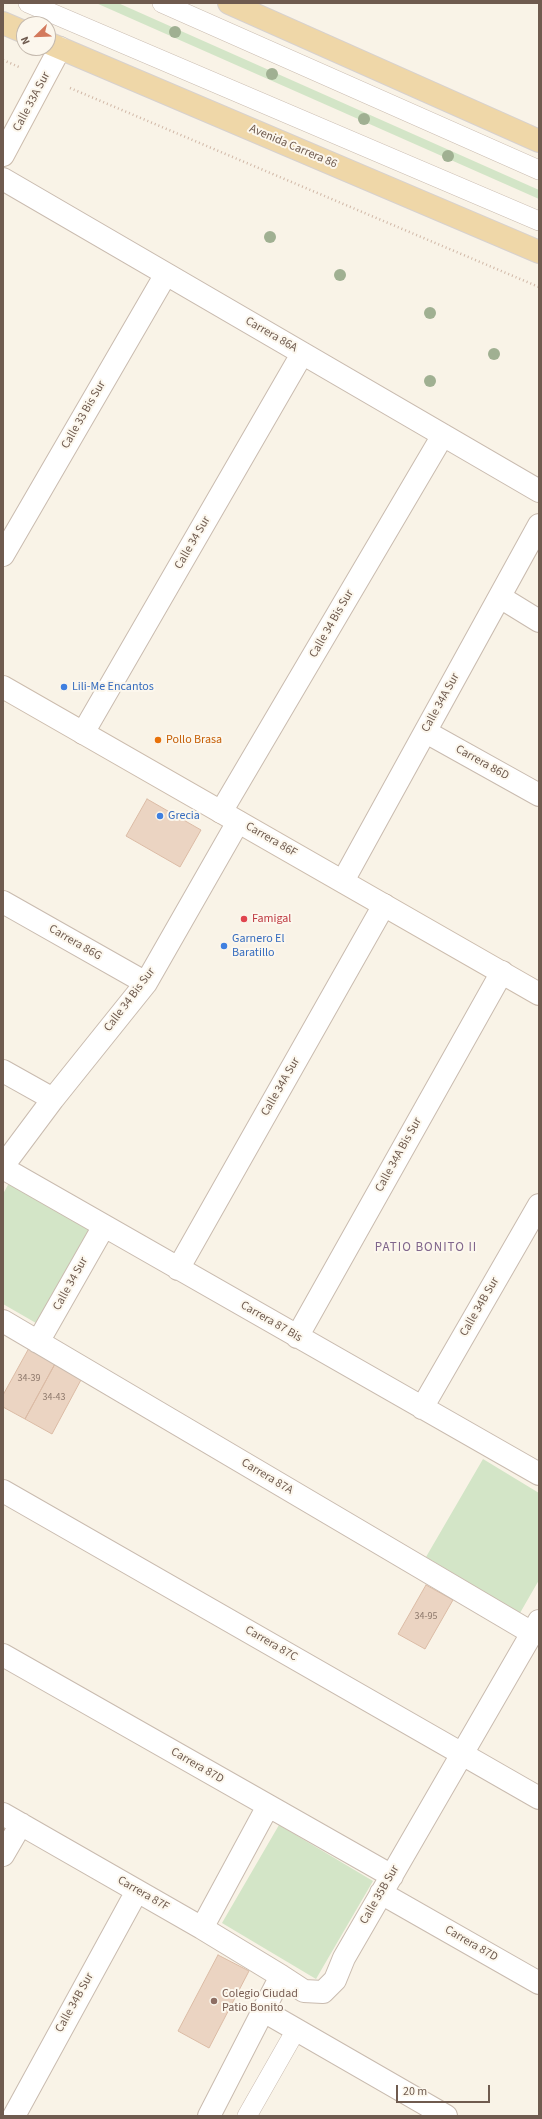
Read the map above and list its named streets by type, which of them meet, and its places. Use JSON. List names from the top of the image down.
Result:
{
  "streets": {
    "main road": ["Avenida Carrera 86"],
    "street": [
      "Calle 33A Sur",
      "Carrera 86A",
      "Calle 33 Bis Sur",
      "Calle 34 Sur",
      "Calle 34 Bis Sur",
      "Calle 34A Sur",
      "Carrera 86D",
      "Carrera 86F",
      "Carrera 86G",
      "Calle 34A Bis Sur",
      "Calle 34B Sur",
      "Carrera 87 Bis",
      "Carrera 87A",
      "Carrera 87C",
      "Carrera 87D",
      "Carrera 87F",
      "Calle 35B Sur"
    ]
  },
  "crossings": [
    ["Carrera 86A", "Calle 33 Bis Sur"],
    ["Carrera 86A", "Calle 34 Sur"],
    ["Carrera 86A", "Calle 34 Bis Sur"],
    ["Calle 34 Sur", "Carrera 86F"],
    ["Calle 34 Sur", "Carrera 87 Bis"],
    ["Calle 34 Sur", "Carrera 87A"],
    ["Calle 34 Bis Sur", "Carrera 86F"],
    ["Calle 34 Bis Sur", "Carrera 86G"],
    ["Calle 34 Bis Sur", "Carrera 87 Bis"],
    ["Calle 34A Sur", "Carrera 86D"],
    ["Calle 34A Sur", "Carrera 86F"],
    ["Calle 34A Sur", "Carrera 87 Bis"],
    ["Carrera 86F", "Calle 34A Bis Sur"],
    ["Calle 34A Bis Sur", "Carrera 87 Bis"],
    ["Calle 34B Sur", "Carrera 87 Bis"],
    ["Calle 34B Sur", "Carrera 87F"],
    ["Carrera 87A", "Calle 35B Sur"],
    ["Carrera 87C", "Calle 35B Sur"],
    ["Carrera 87D", "Calle 35B Sur"],
    ["Carrera 87F", "Calle 35B Sur"]
  ],
  "districts": ["PATIO BONITO II"],
  "places": [
    "Lili-Me Encantos",
    "Pollo Brasa",
    "Grecia",
    "Famigal",
    "Garnero El Baratillo",
    "Colegio Ciudad Patio Bonito"
  ],
  "house_numbers": ["34-39", "34-43", "34-95"],
  "scale_bar": "20 m",
  "north": "bottom left"
}
